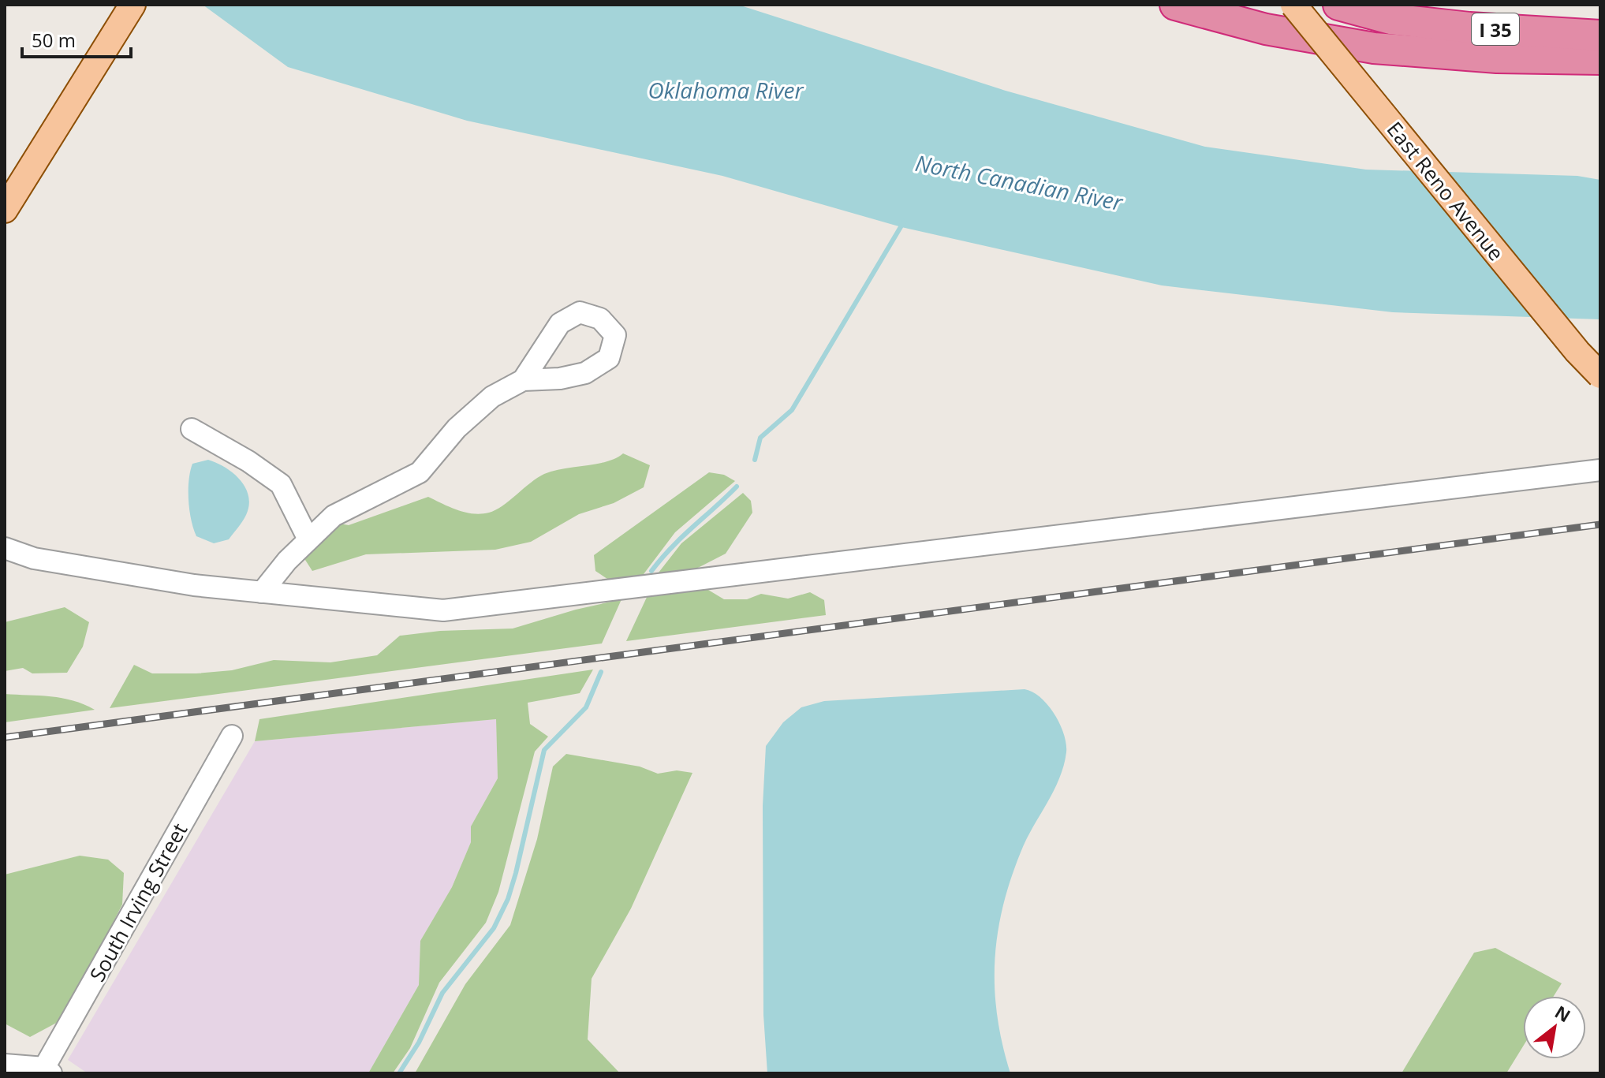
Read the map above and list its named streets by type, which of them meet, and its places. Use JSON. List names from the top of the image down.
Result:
{
  "streets": {
    "highway": ["I 35"],
    "main road": ["East Reno Avenue"],
    "street": ["South Irving Street"]
  },
  "water": ["Oklahoma River", "North Canadian River"],
  "scale_bar": "50 m",
  "north": "top right"
}
